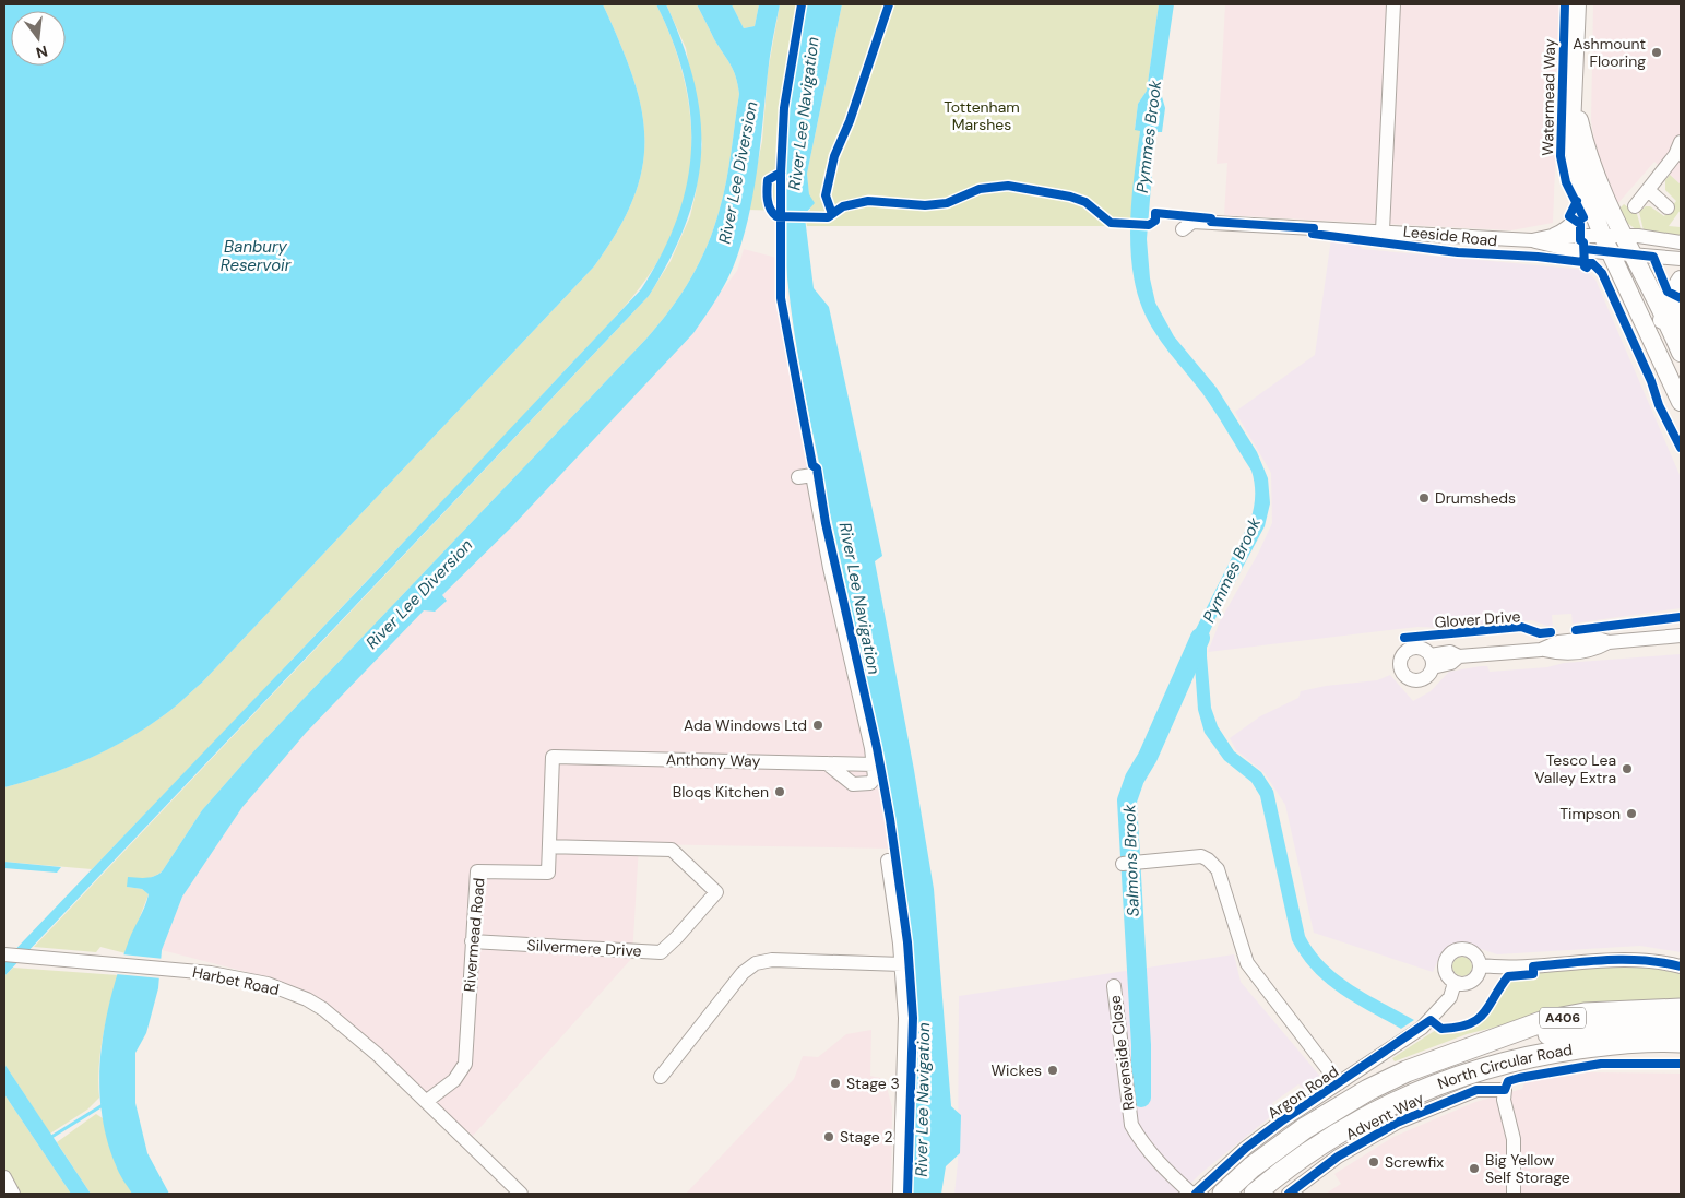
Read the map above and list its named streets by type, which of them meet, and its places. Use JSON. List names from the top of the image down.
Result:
{
  "streets": {
    "highway": ["A406", "North Circular Road"],
    "main road": ["Watermead Way"],
    "street": [
      "Leeside Road",
      "Anthony Way",
      "Rivermead Road",
      "Silvermere Drive",
      "Harbet Road",
      "Ravenside Close",
      "Argon Road",
      "Advent Way"
    ],
    "cycle path": ["Glover Drive"]
  },
  "crossings": [
    ["Watermead Way", "Leeside Road"],
    ["Anthony Way", "Rivermead Road"],
    ["Rivermead Road", "Silvermere Drive"],
    ["Rivermead Road", "Harbet Road"],
    ["A406", "North Circular Road"]
  ],
  "water": [
    "River Lee Navigation",
    "Pymmes Brook",
    "River Lee Diversion",
    "Banbury Reservoir",
    "Salmons Brook"
  ],
  "parks": ["Tottenham Marshes"],
  "places": [
    "Ashmount Flooring",
    "Drumsheds",
    "Ada Windows Ltd",
    "Tesco Lea Valley Extra",
    "Bloqs Kitchen",
    "Timpson",
    "Wickes",
    "Stage 3",
    "Stage 2",
    "Screwfix",
    "Big Yellow Self Storage"
  ],
  "north": "bottom"
}
